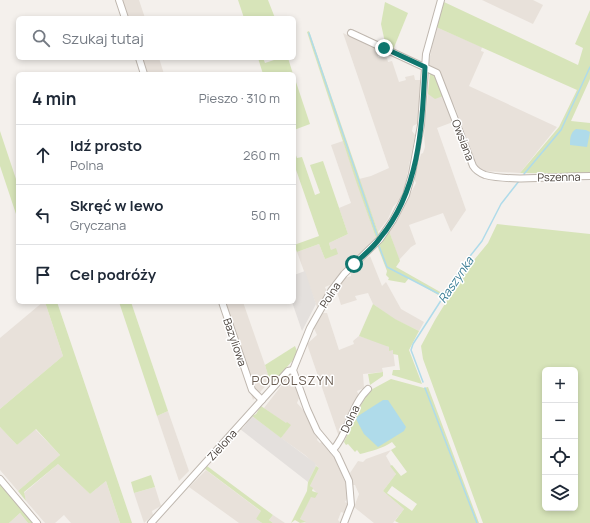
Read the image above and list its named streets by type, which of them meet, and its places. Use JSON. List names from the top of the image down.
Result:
{
  "streets": {
    "street": [
      "Owsiana",
      "Pszenna",
      "Polna",
      "Bazyliowa",
      "Dolna",
      "Zielona"
    ]
  },
  "crossings": [
    ["Owsiana", "Pszenna"],
    ["Owsiana", "Polna"],
    ["Polna", "Zielona"],
    ["Bazyliowa", "Zielona"]
  ],
  "districts": ["PODOLSZYN"],
  "water": ["Raszynka"],
  "page": {
    "search": "Szukaj tutaj",
    "heading": ["4 min", "Pieszo · 310 m"],
    "list": [
      ["Idź prosto", "Polna", "260 m"],
      ["Skręć w lewo", "Gryczana", "50 m"],
      "Cel podróży"
    ],
    "map_buttons": ["+", "−"]
  }
}
